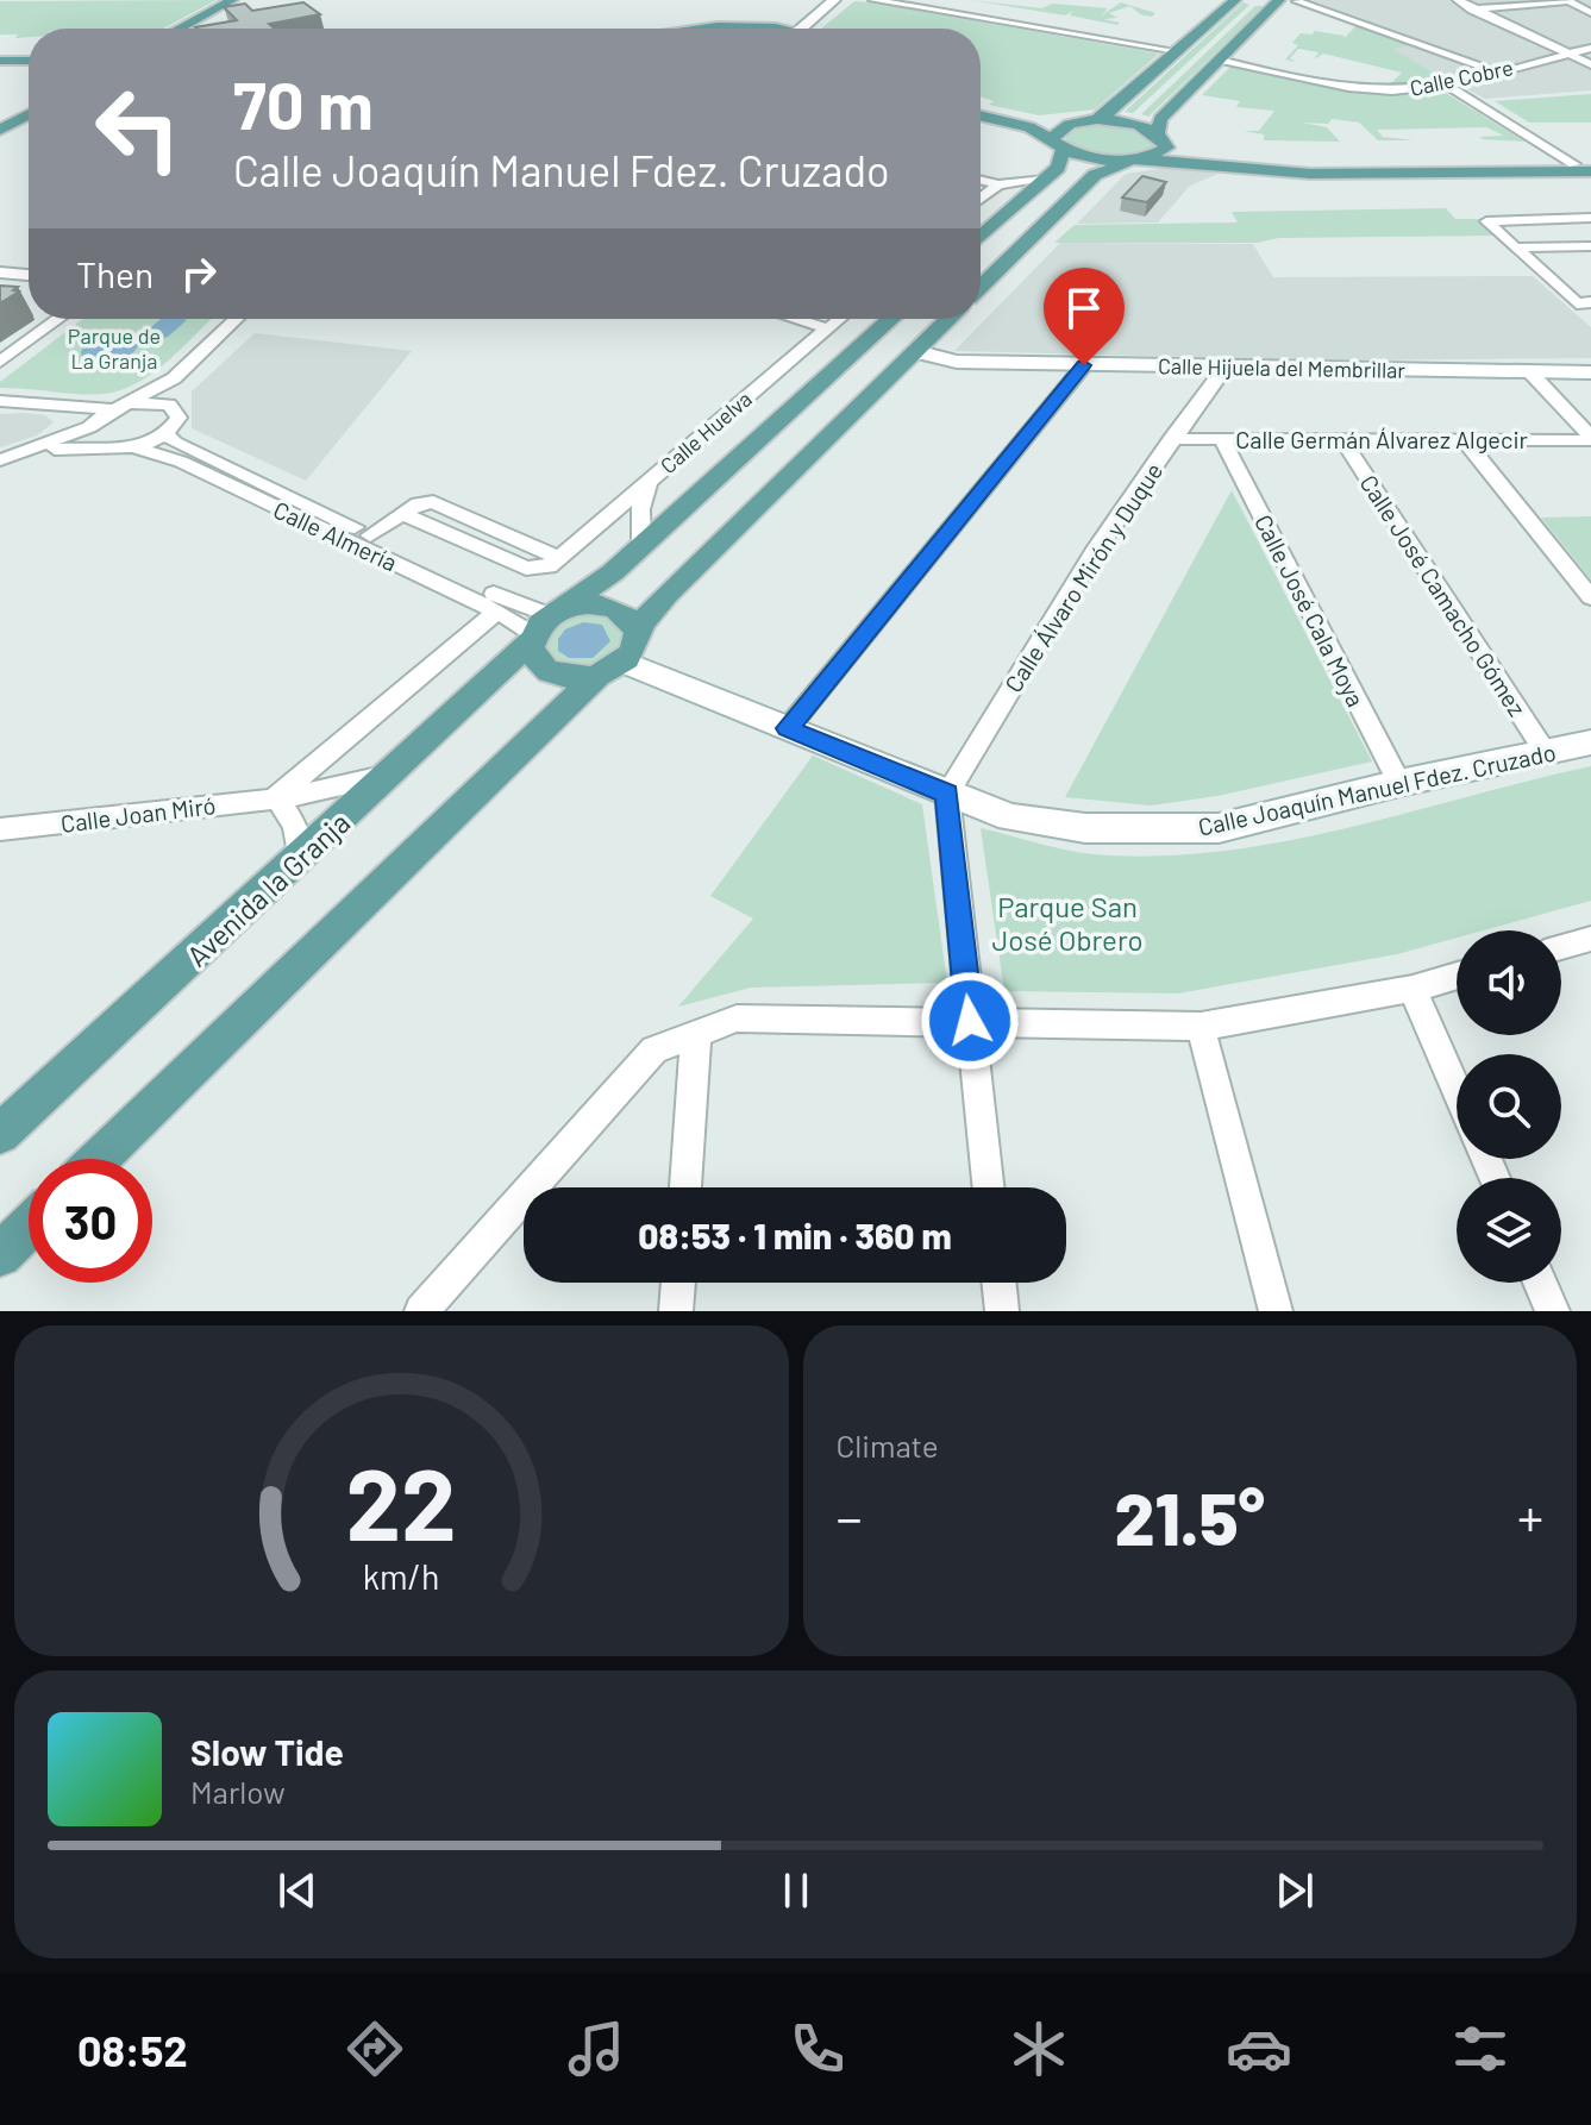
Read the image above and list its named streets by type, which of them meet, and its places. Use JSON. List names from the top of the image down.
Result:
{
  "streets": {
    "main road": ["Avenida la Granja"],
    "street": [
      "Calle Cobre",
      "Calle Hijuela del Membrillar",
      "Calle Huelva",
      "Calle Germán Álvarez Algecir",
      "Calle Almería",
      "Calle Álvaro Mirón y Duque",
      "Calle José Camacho Gómez",
      "Calle José Cala Moya",
      "Calle Joaquín Manuel Fdez. Cruzado",
      "Calle Joan Miró"
    ]
  },
  "crossings": [
    ["Calle Hijuela del Membrillar", "Calle Álvaro Mirón y Duque"],
    ["Calle Huelva", "Calle Almería"],
    ["Calle Germán Álvarez Algecir", "Calle Álvaro Mirón y Duque"],
    ["Calle Germán Álvarez Algecir", "Calle José Camacho Gómez"],
    ["Calle Germán Álvarez Algecir", "Calle José Cala Moya"],
    ["Calle Almería", "Calle Joaquín Manuel Fdez. Cruzado"],
    ["Calle Almería", "Avenida la Granja"],
    ["Calle Álvaro Mirón y Duque", "Calle Joaquín Manuel Fdez. Cruzado"],
    ["Calle José Camacho Gómez", "Calle Joaquín Manuel Fdez. Cruzado"],
    ["Calle José Cala Moya", "Calle Joaquín Manuel Fdez. Cruzado"],
    ["Calle Joaquín Manuel Fdez. Cruzado", "Avenida la Granja"],
    ["Calle Joan Miró", "Avenida la Granja"]
  ],
  "parks": ["Parque de La Granja", "Parque San José Obrero"],
  "page": {
    "turn": ["70 m", "Calle Joaquín Manuel Fdez. Cruzado"],
    "then": "Then",
    "limit": "30",
    "trip": "08:53 · 1 min · 360 m",
    "tile": "Climate",
    "heat": ["−", "21.5°", "+"],
    "song": ["Slow Tide", "Marlow"],
    "tabs": "08:52",
    "gauge": ["22", "km/h"]
  }
}
